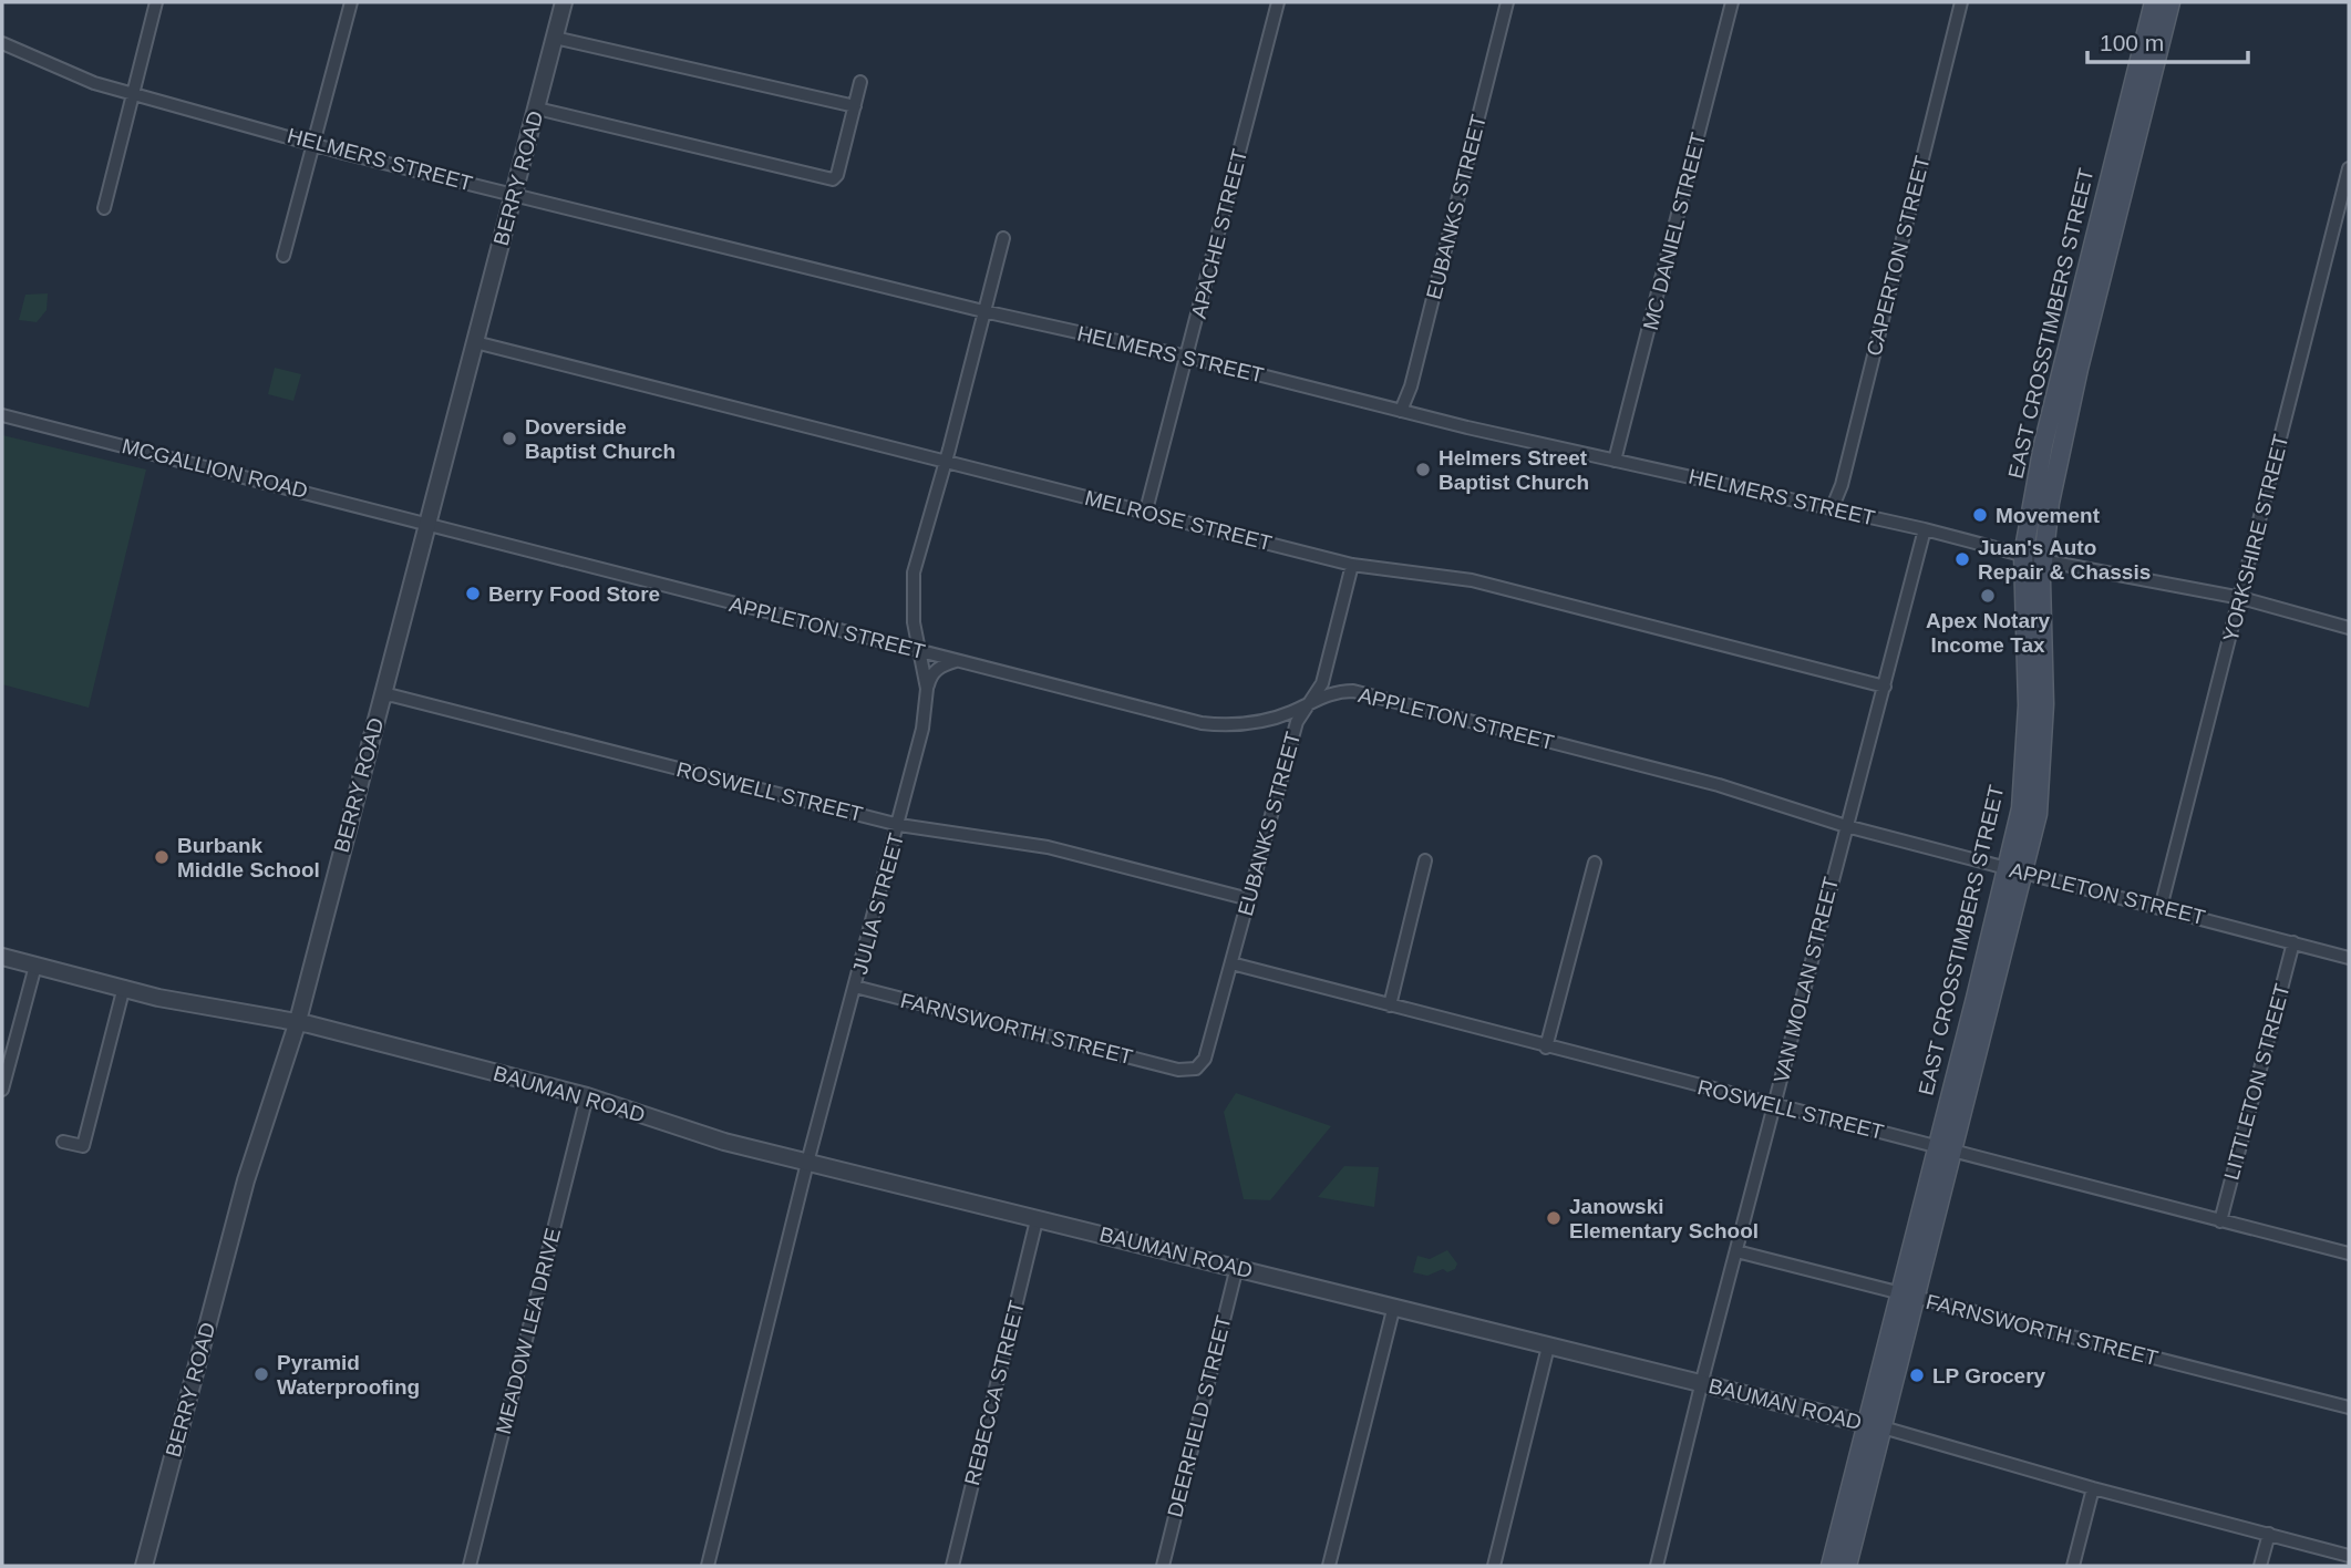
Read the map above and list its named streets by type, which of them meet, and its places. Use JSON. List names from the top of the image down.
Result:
{
  "streets": {
    "main road": ["EAST CROSSTIMBERS STREET"],
    "street": [
      "HELMERS STREET",
      "BERRY ROAD",
      "EUBANKS STREET",
      "MC DANIEL STREET",
      "APACHE STREET",
      "CAPERTON STREET",
      "MCGALLION ROAD",
      "MELROSE STREET",
      "YORKSHIRE STREET",
      "APPLETON STREET",
      "ROSWELL STREET",
      "JULIA STREET",
      "VAN MOLAN STREET",
      "FARNSWORTH STREET",
      "LITTLETON STREET",
      "BAUMAN ROAD",
      "MEADOW LEA DRIVE",
      "REBECCA STREET",
      "DEERFIELD STREET"
    ]
  },
  "crossings": [
    ["HELMERS STREET", "BERRY ROAD"],
    ["HELMERS STREET", "EUBANKS STREET"],
    ["HELMERS STREET", "MC DANIEL STREET"],
    ["HELMERS STREET", "APACHE STREET"],
    ["HELMERS STREET", "CAPERTON STREET"],
    ["HELMERS STREET", "EAST CROSSTIMBERS STREET"],
    ["HELMERS STREET", "YORKSHIRE STREET"],
    ["HELMERS STREET", "JULIA STREET"],
    ["HELMERS STREET", "VAN MOLAN STREET"],
    ["BERRY ROAD", "MCGALLION ROAD"],
    ["BERRY ROAD", "MELROSE STREET"],
    ["BERRY ROAD", "APPLETON STREET"],
    ["BERRY ROAD", "ROSWELL STREET"],
    ["BERRY ROAD", "BAUMAN ROAD"],
    ["EUBANKS STREET", "APPLETON STREET"],
    ["EUBANKS STREET", "ROSWELL STREET"],
    ["EUBANKS STREET", "FARNSWORTH STREET"],
    ["APACHE STREET", "MELROSE STREET"],
    ["EAST CROSSTIMBERS STREET", "APPLETON STREET"],
    ["EAST CROSSTIMBERS STREET", "ROSWELL STREET"],
    ["EAST CROSSTIMBERS STREET", "FARNSWORTH STREET"],
    ["EAST CROSSTIMBERS STREET", "BAUMAN ROAD"],
    ["MCGALLION ROAD", "APPLETON STREET"],
    ["MELROSE STREET", "JULIA STREET"],
    ["MELROSE STREET", "VAN MOLAN STREET"],
    ["YORKSHIRE STREET", "APPLETON STREET"],
    ["APPLETON STREET", "JULIA STREET"],
    ["APPLETON STREET", "VAN MOLAN STREET"],
    ["APPLETON STREET", "LITTLETON STREET"],
    ["ROSWELL STREET", "JULIA STREET"],
    ["ROSWELL STREET", "VAN MOLAN STREET"],
    ["ROSWELL STREET", "LITTLETON STREET"],
    ["JULIA STREET", "FARNSWORTH STREET"],
    ["JULIA STREET", "BAUMAN ROAD"],
    ["VAN MOLAN STREET", "FARNSWORTH STREET"],
    ["VAN MOLAN STREET", "BAUMAN ROAD"],
    ["BAUMAN ROAD", "MEADOW LEA DRIVE"],
    ["BAUMAN ROAD", "REBECCA STREET"],
    ["BAUMAN ROAD", "DEERFIELD STREET"]
  ],
  "places": [
    "Doverside Baptist Church",
    "Helmers Street Baptist Church",
    "Movement",
    "Juan's Auto Repair & Chassis",
    "Berry Food Store",
    "Apex Notary Income Tax",
    "Burbank Middle School",
    "Janowski Elementary School",
    "Pyramid Waterproofing",
    "LP Grocery"
  ],
  "scale_bar": "100 m"
}
